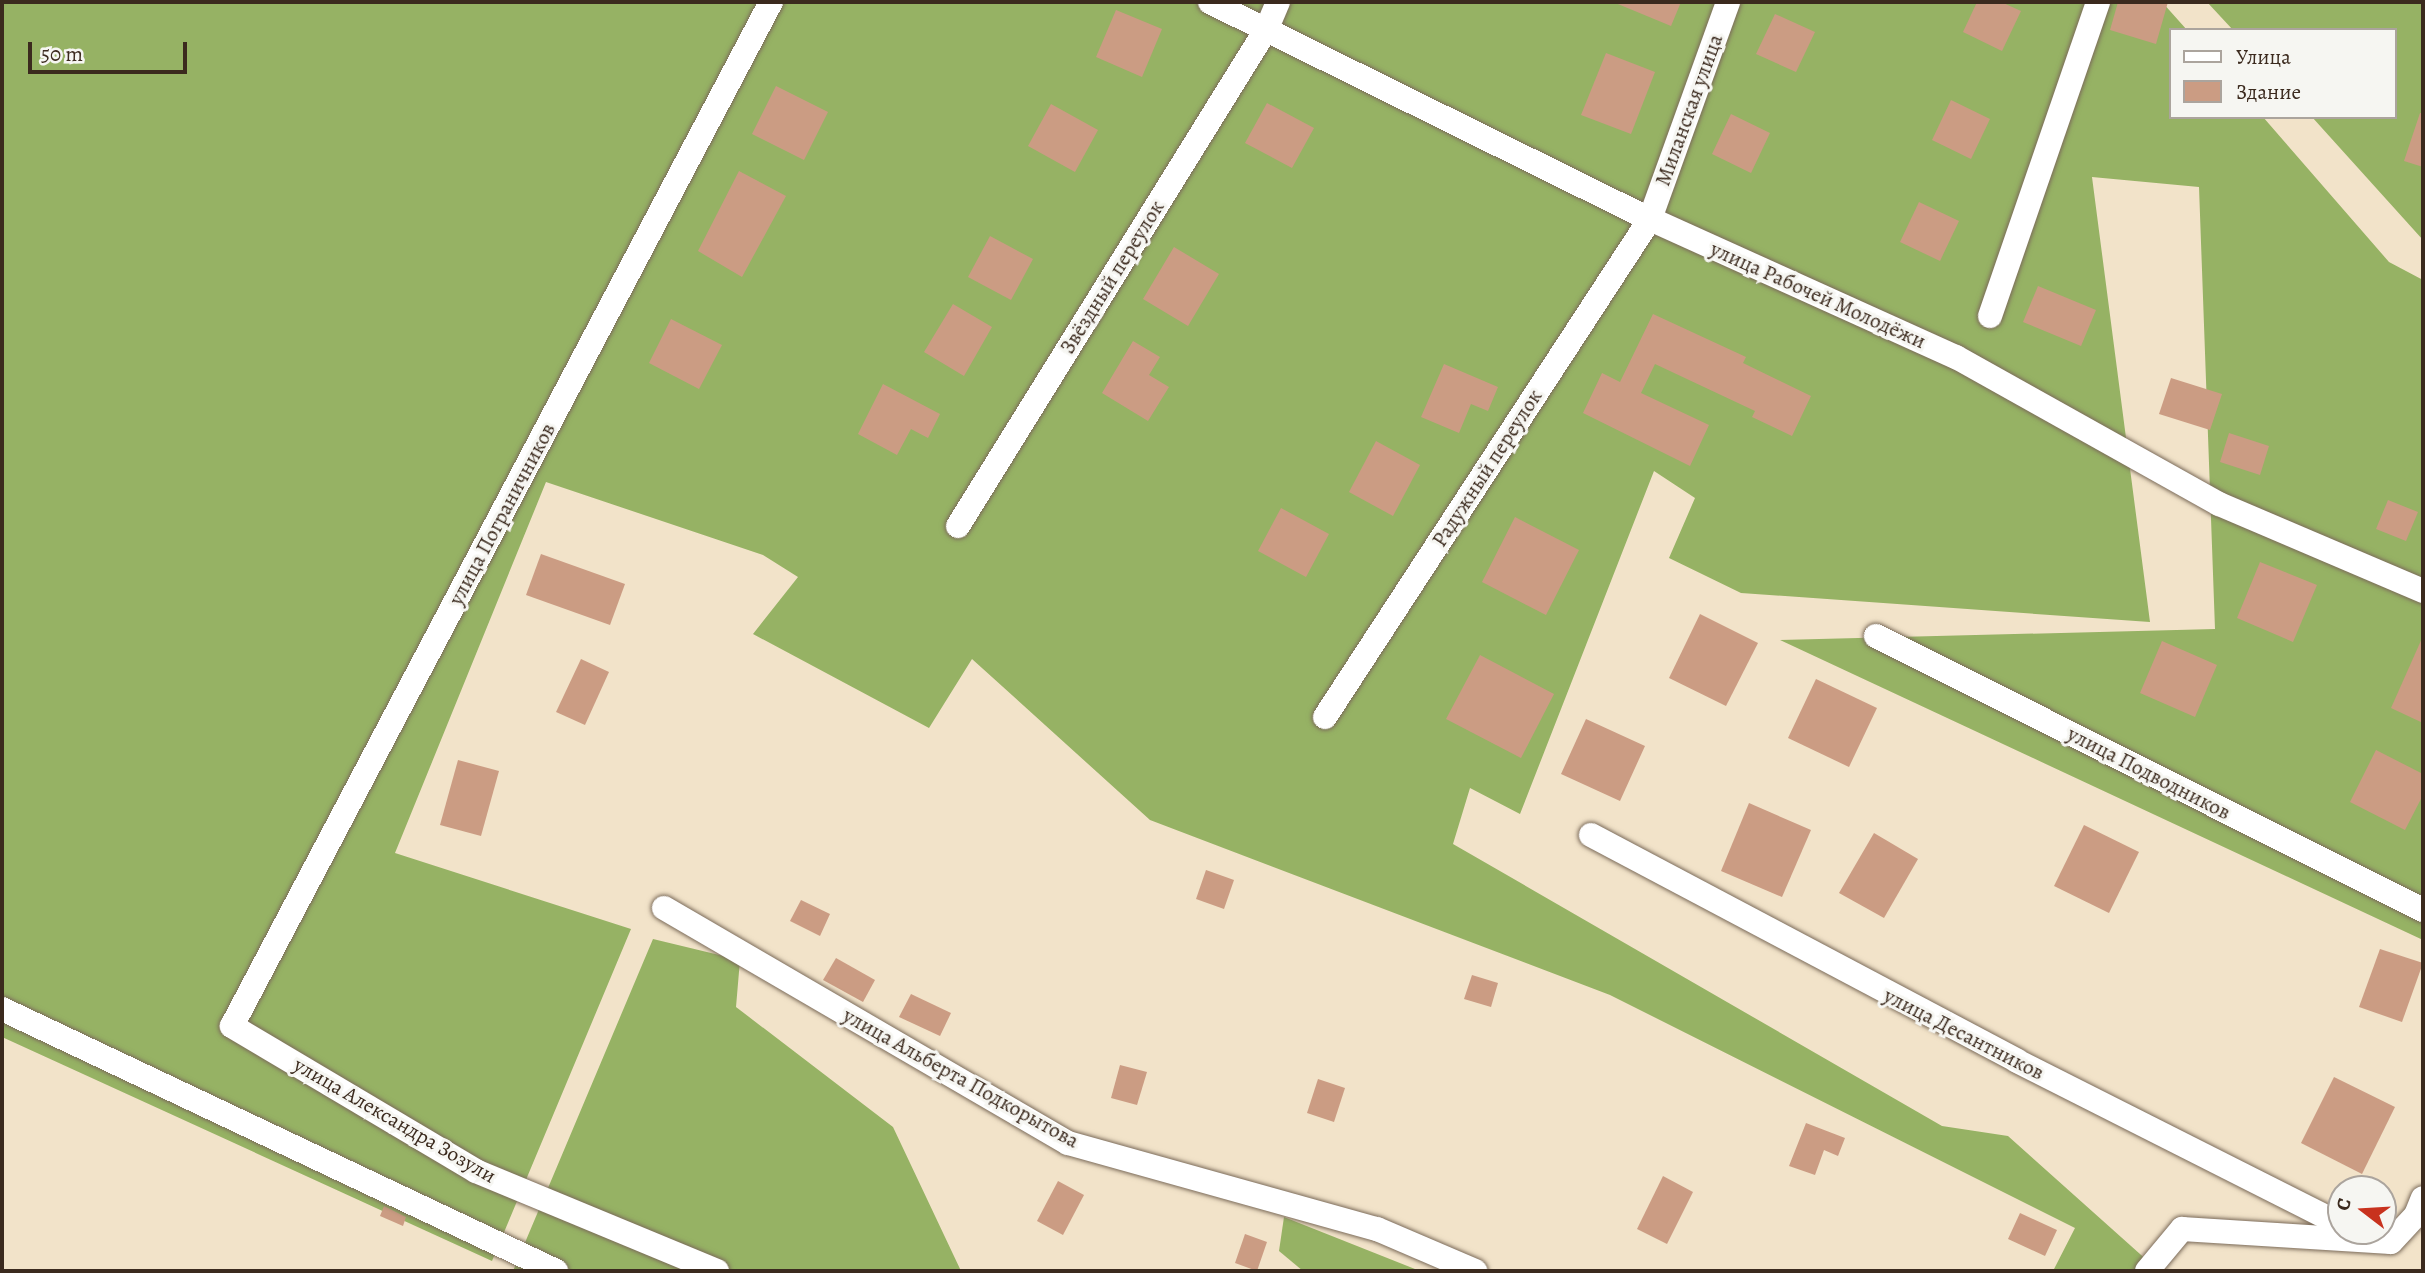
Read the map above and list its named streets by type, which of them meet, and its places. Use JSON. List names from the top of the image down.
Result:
{
  "streets": {
    "street": [
      "Миланская улица",
      "Звёздный переулок",
      "улица Рабочей Молодёжи",
      "Радужный переулок",
      "улица Пограничников",
      "улица Подводников",
      "улица Десантников",
      "улица Альберта Подкорытова",
      "улица Александра Зозули"
    ]
  },
  "crossings": [
    ["Миланская улица", "улица Рабочей Молодёжи"],
    ["Миланская улица", "Радужный переулок"],
    ["Звёздный переулок", "улица Рабочей Молодёжи"],
    ["улица Рабочей Молодёжи", "Радужный переулок"],
    ["улица Пограничников", "улица Александра Зозули"]
  ],
  "legend": ["Улица", "Здание"],
  "scale_bar": "50 m",
  "north": "left"
}
